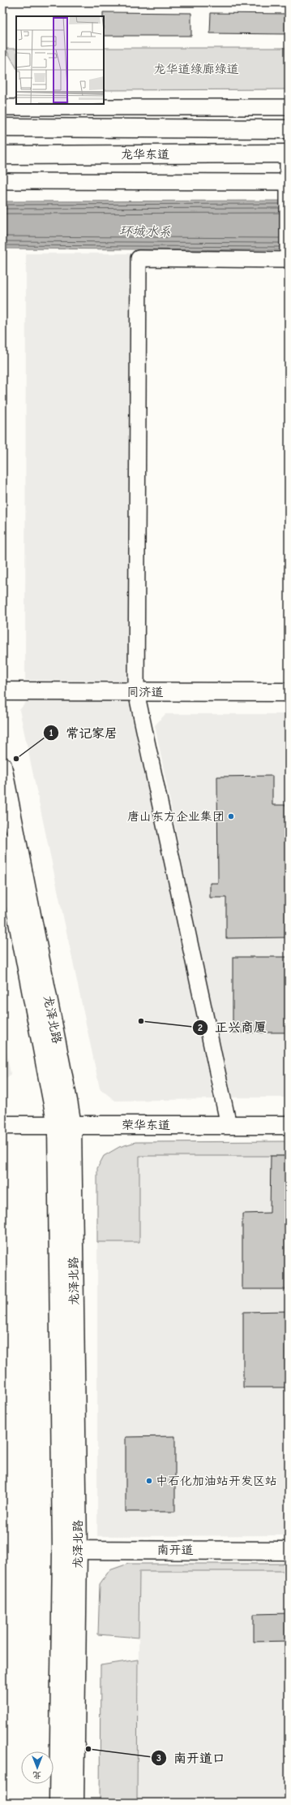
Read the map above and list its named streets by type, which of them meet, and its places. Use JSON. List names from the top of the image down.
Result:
{
  "streets": {
    "main road": [
      "龙华东道",
      "同济道",
      "龙泽北路",
      "荣华东道",
      "南开道"
    ]
  },
  "crossings": [
    ["龙泽北路", "荣华东道"],
    ["龙泽北路", "南开道"]
  ],
  "water": ["环城水系"],
  "parks": ["龙华道绿廊绿道"],
  "places": [
    "常记家居",
    "唐山东方企业集团",
    "正兴商厦",
    "中石化加油站开发区站",
    "南开道口"
  ],
  "north": "bottom"
}
